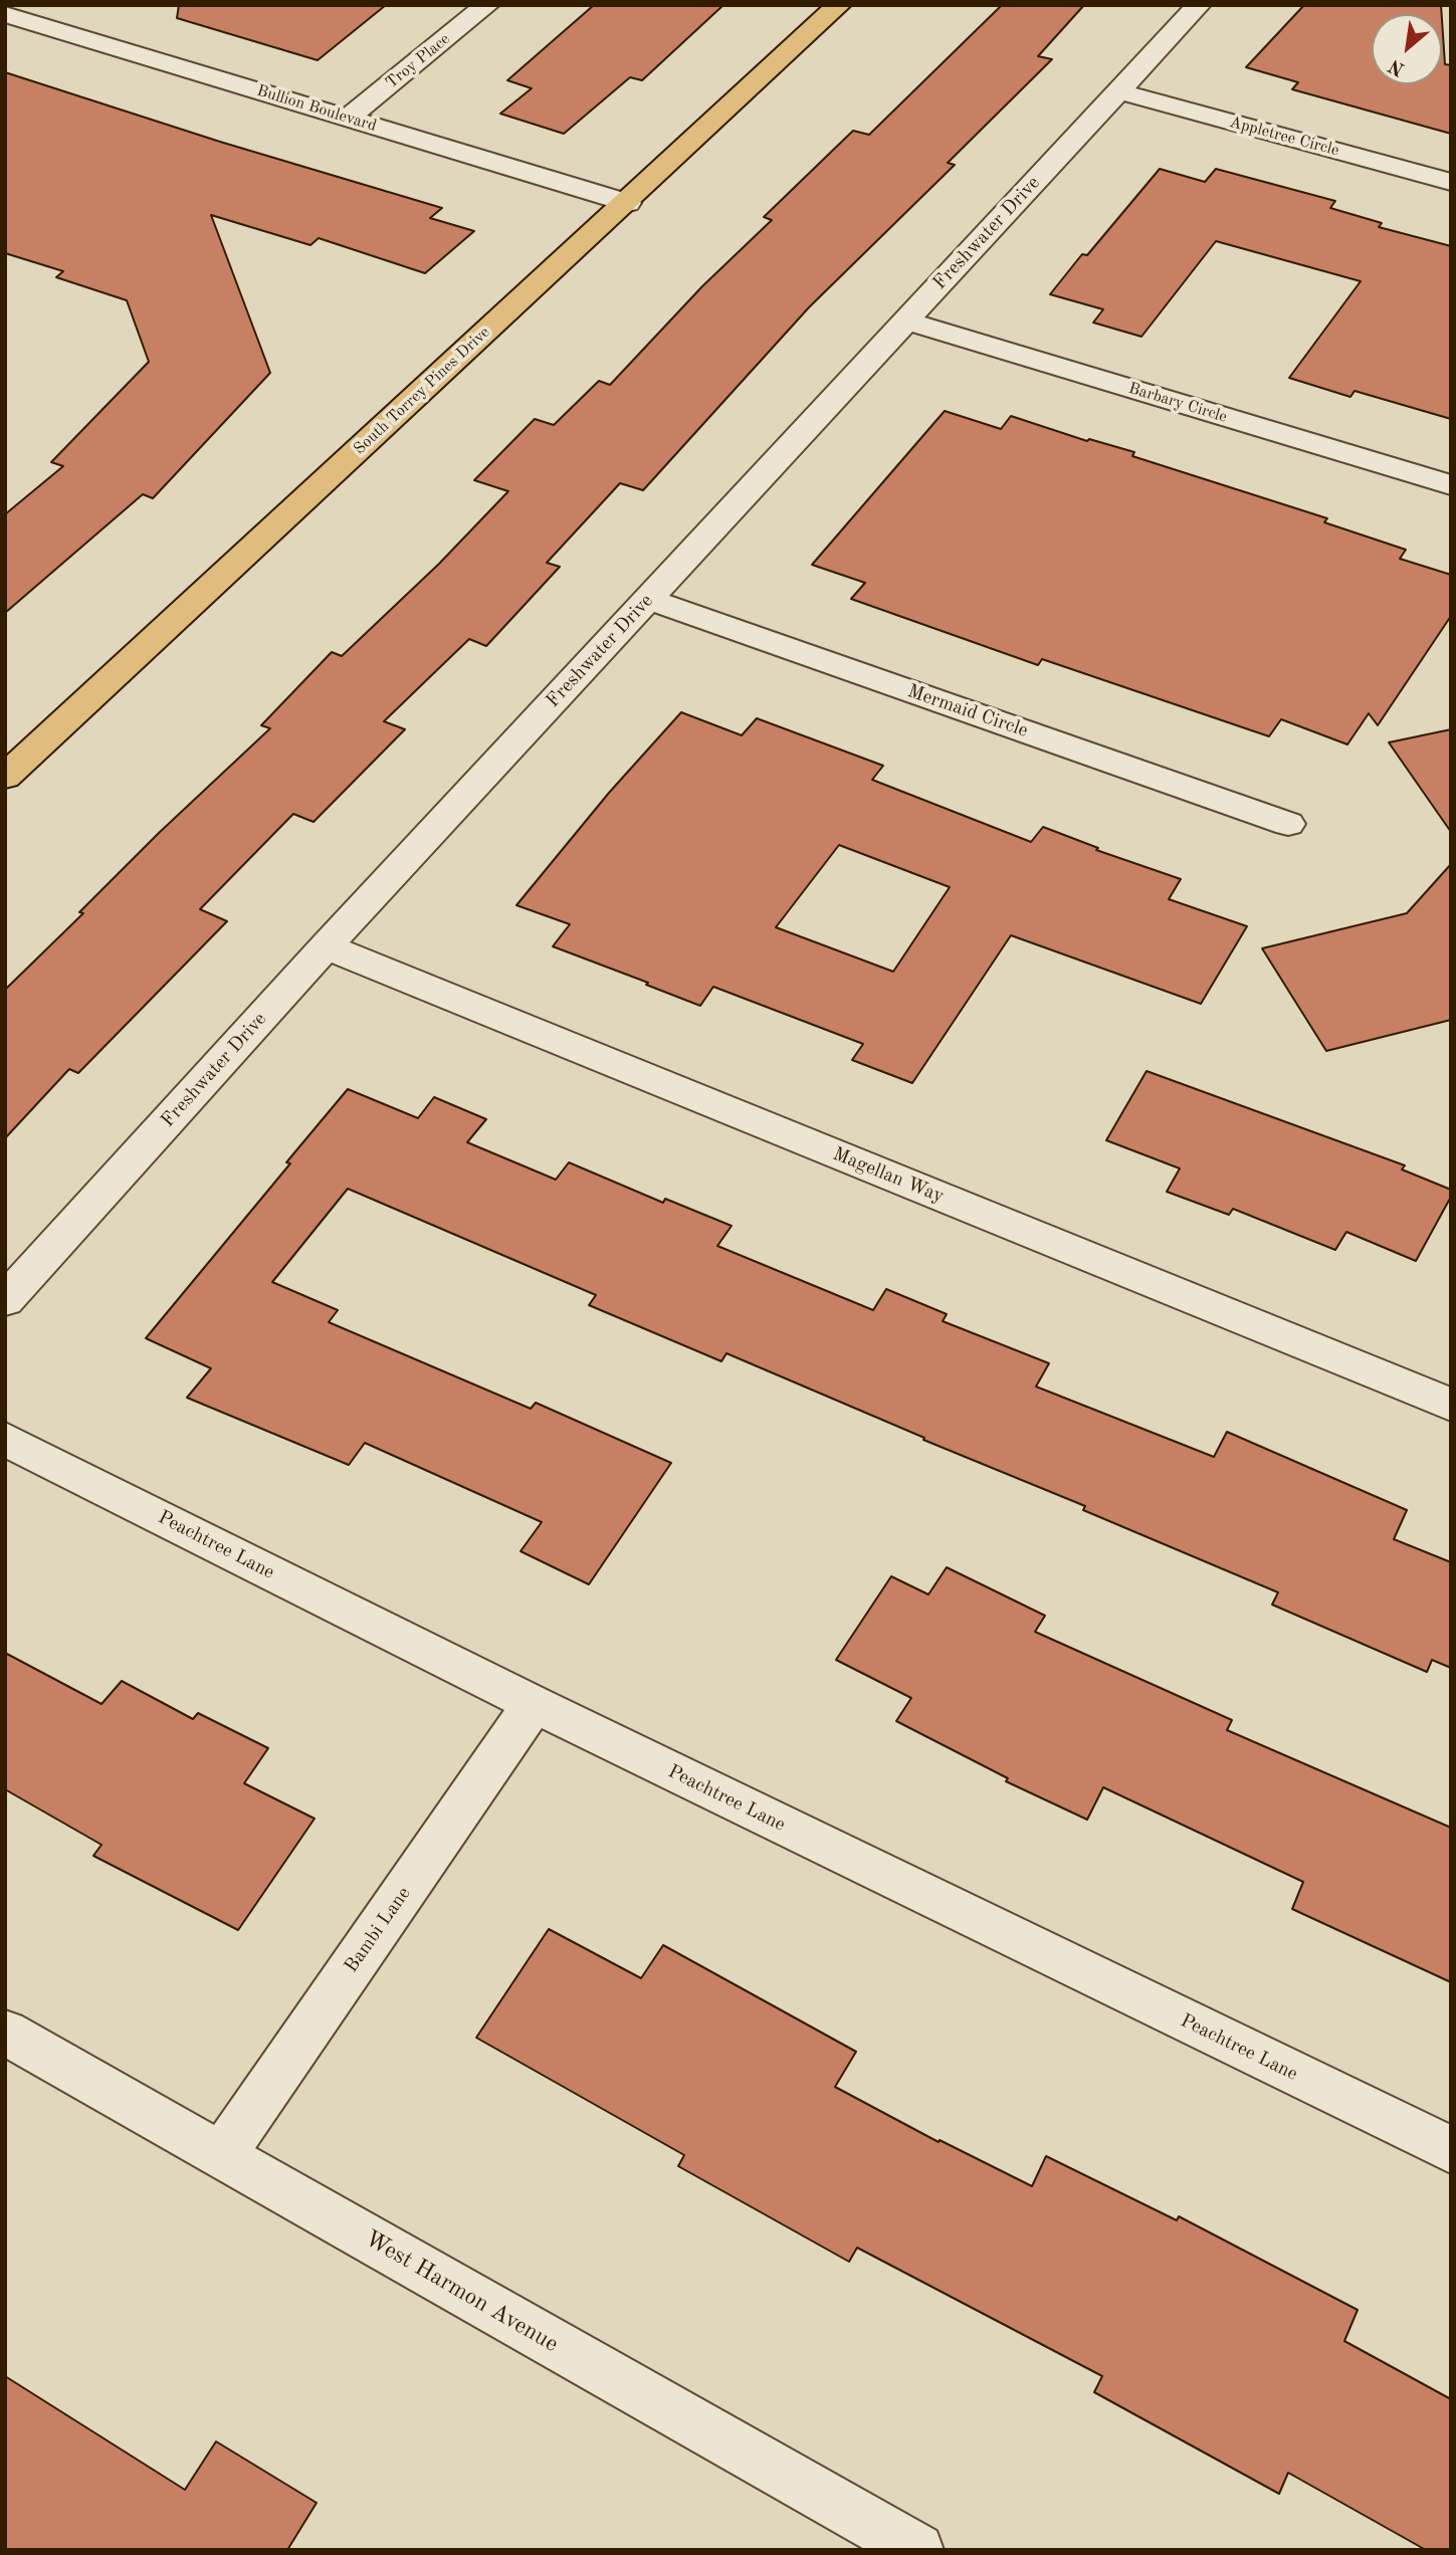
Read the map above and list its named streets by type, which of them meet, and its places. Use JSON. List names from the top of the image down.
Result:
{
  "streets": {
    "main road": ["South Torrey Pines Drive"],
    "street": [
      "Troy Place",
      "Bullion Boulevard",
      "Appletree Circle",
      "Freshwater Drive",
      "Barbary Circle",
      "Mermaid Circle",
      "Magellan Way",
      "Peachtree Lane",
      "Bambi Lane",
      "West Harmon Avenue"
    ]
  },
  "crossings": [
    ["Troy Place", "Bullion Boulevard"],
    ["Bullion Boulevard", "South Torrey Pines Drive"],
    ["Appletree Circle", "Freshwater Drive"],
    ["Freshwater Drive", "Barbary Circle"],
    ["Freshwater Drive", "Mermaid Circle"],
    ["Freshwater Drive", "Magellan Way"],
    ["Peachtree Lane", "Bambi Lane"],
    ["Bambi Lane", "West Harmon Avenue"]
  ],
  "north": "bottom left"
}
